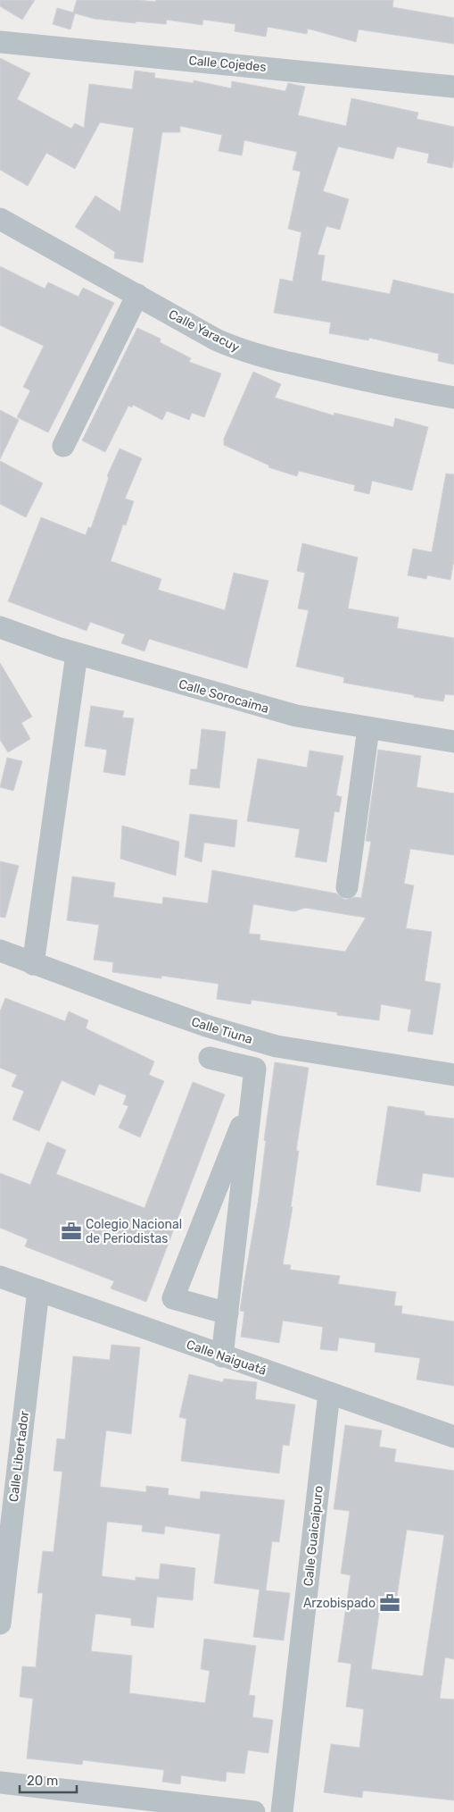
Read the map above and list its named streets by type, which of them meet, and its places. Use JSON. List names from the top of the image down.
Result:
{
  "streets": {
    "street": [
      "Calle Cojedes",
      "Calle Yaracuy",
      "Calle Sorocaima",
      "Calle Tiuna",
      "Calle Naiguatá",
      "Calle Libertador",
      "Calle Guaicaipuro"
    ]
  },
  "crossings": [
    ["Calle Naiguatá", "Calle Libertador"],
    ["Calle Naiguatá", "Calle Guaicaipuro"]
  ],
  "places": {
    "office": ["Colegio Nacional de Periodistas", "Arzobispado"]
  },
  "scale_bar": "20 m"
}
